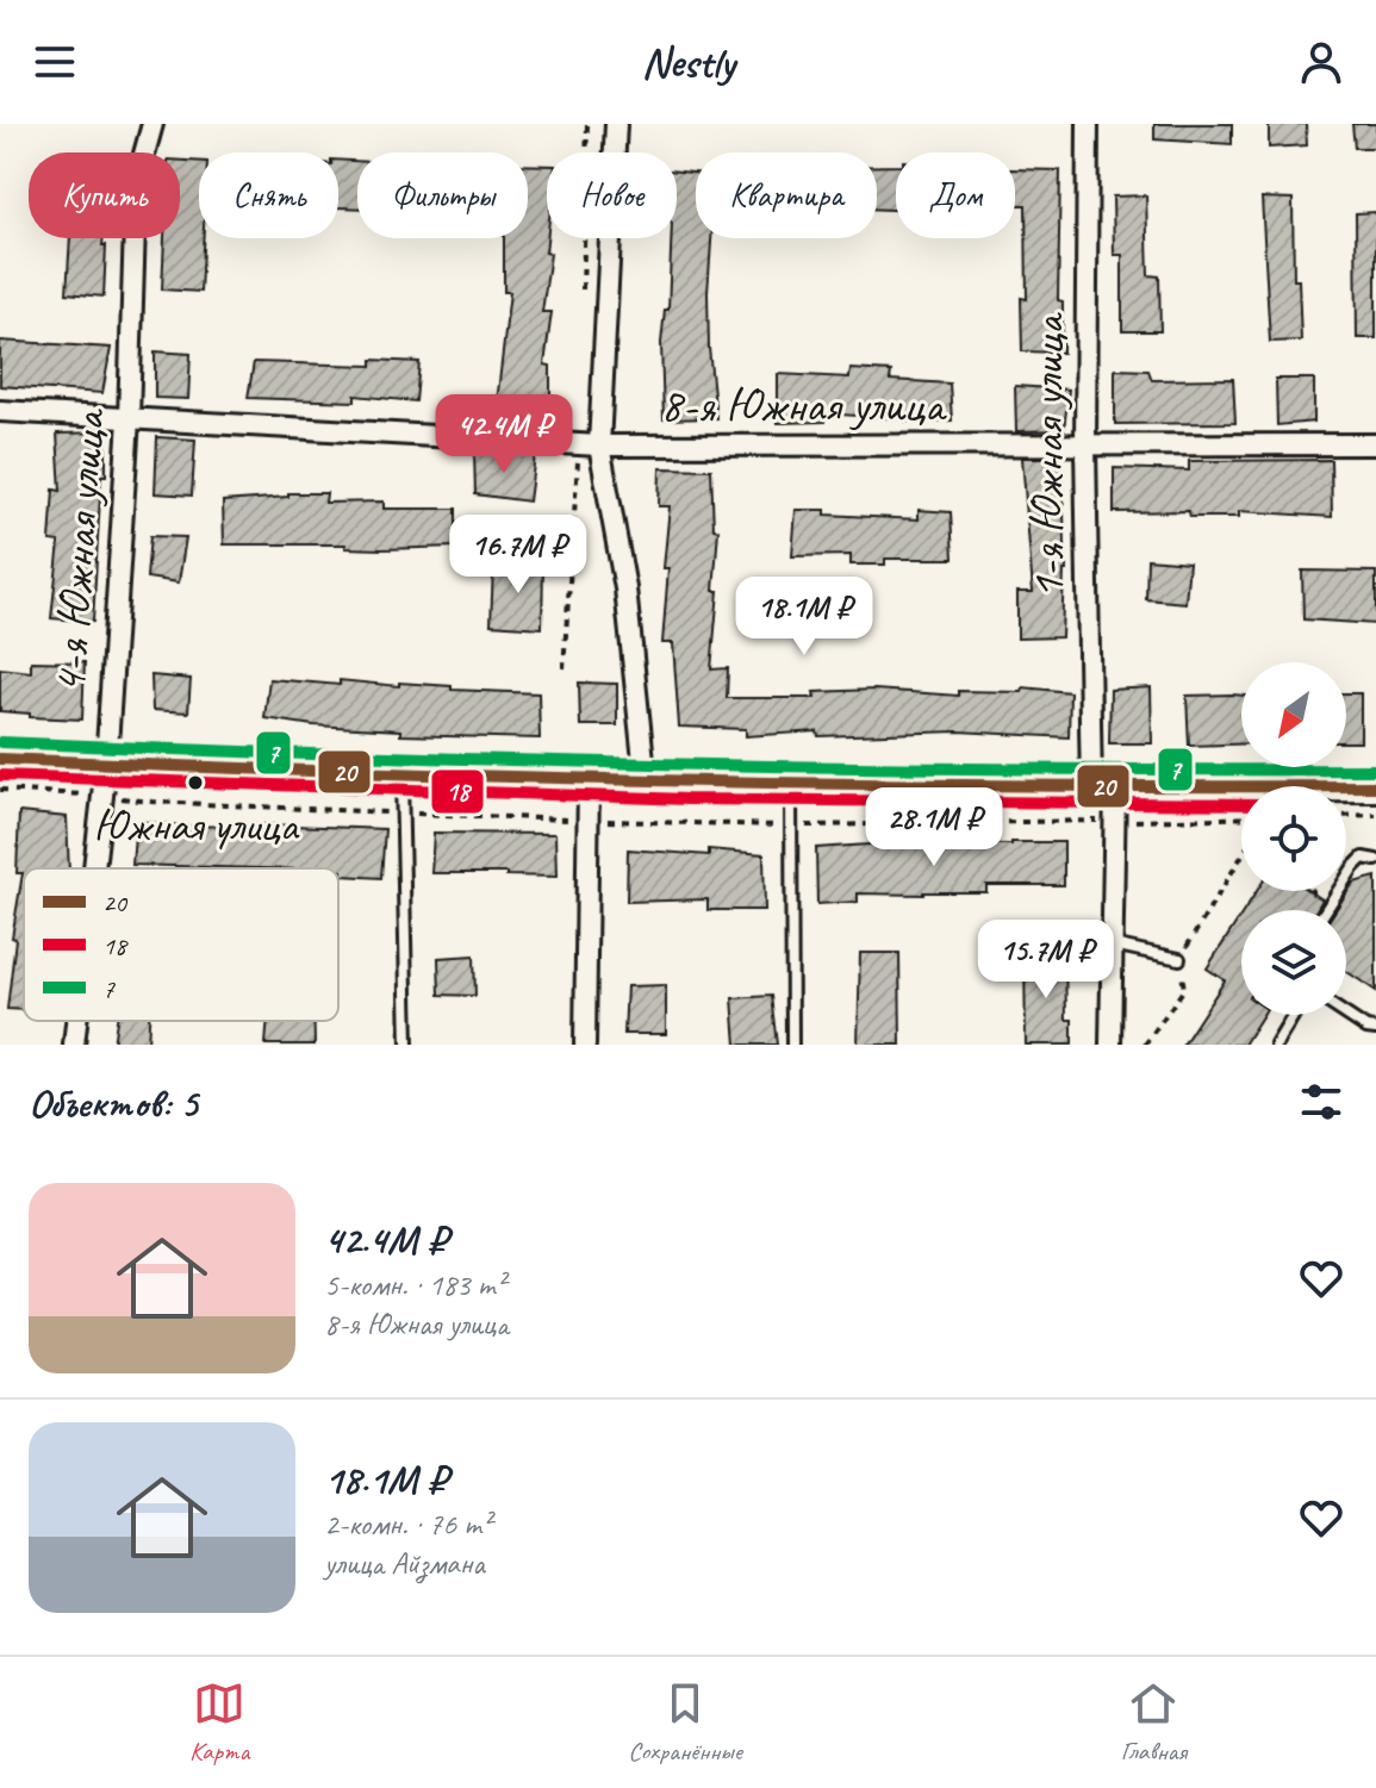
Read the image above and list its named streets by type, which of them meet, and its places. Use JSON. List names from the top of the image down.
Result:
{
  "streets": {
    "street": ["8-я Южная улица", "1-я Южная улица", "4-я Южная улица"]
  },
  "crossings": [
    ["8-я Южная улица", "1-я Южная улица"],
    ["8-я Южная улица", "4-я Южная улица"]
  ],
  "places": ["Южная улица"],
  "lines": ["transit line 7", "transit line 20", "transit line 18"],
  "legend": ["20", "18", "7"],
  "north": "bottom left",
  "page": {
    "header": "Nestly",
    "chip": [
      "Купить",
      "Снять",
      "Фильтры",
      "Новое",
      "Квартира",
      "Дом"
    ],
    "price": [
      "42.4M ₽",
      "16.7M ₽",
      "18.1M ₽",
      "28.1M ₽",
      "15.7M ₽"
    ],
    "heading": "Объектов: 5",
    "list": [
      {
        "name": "42.4M ₽",
        "note": "5-комн. · 183 m² · 8-я Южная улица"
      },
      {
        "name": "18.1M ₽",
        "note": "2-комн. · 76 m² · улица Айзмана"
      }
    ],
    "tabs": ["Карта", "Сохранённые", "Главная"]
  }
}
